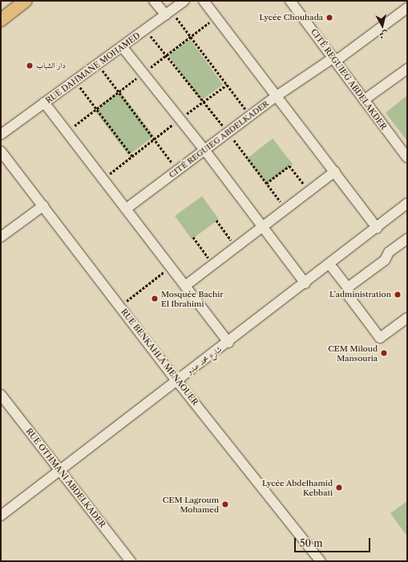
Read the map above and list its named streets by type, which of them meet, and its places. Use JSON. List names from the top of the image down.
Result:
{
  "streets": {
    "street": [
      "RUE DAHMANE MOHAMED",
      "CITÉ REGUIEG ABDELAKDER",
      "CITÉ REGUIEG ABDELKADER",
      "RUE BENKAHLA MENAOUER",
      "شارع محمد عبدو",
      "RUE OTHMANI ABDELKADER"
    ]
  },
  "crossings": [
    ["RUE BENKAHLA MENAOUER", "شارع محمد عبدو"],
    ["شارع محمد عبدو", "RUE OTHMANI ABDELKADER"]
  ],
  "places": [
    "Lycée Chouhada",
    "دار الشباب",
    "L'administration",
    "Mosquée Bachir El Ibrahimi",
    "CEM Miloud Mansouria",
    "Lycée Abdelhamid Kebbati",
    "CEM Lagroum Mohamed"
  ],
  "scale_bar": "50 m",
  "north": "bottom"
}
